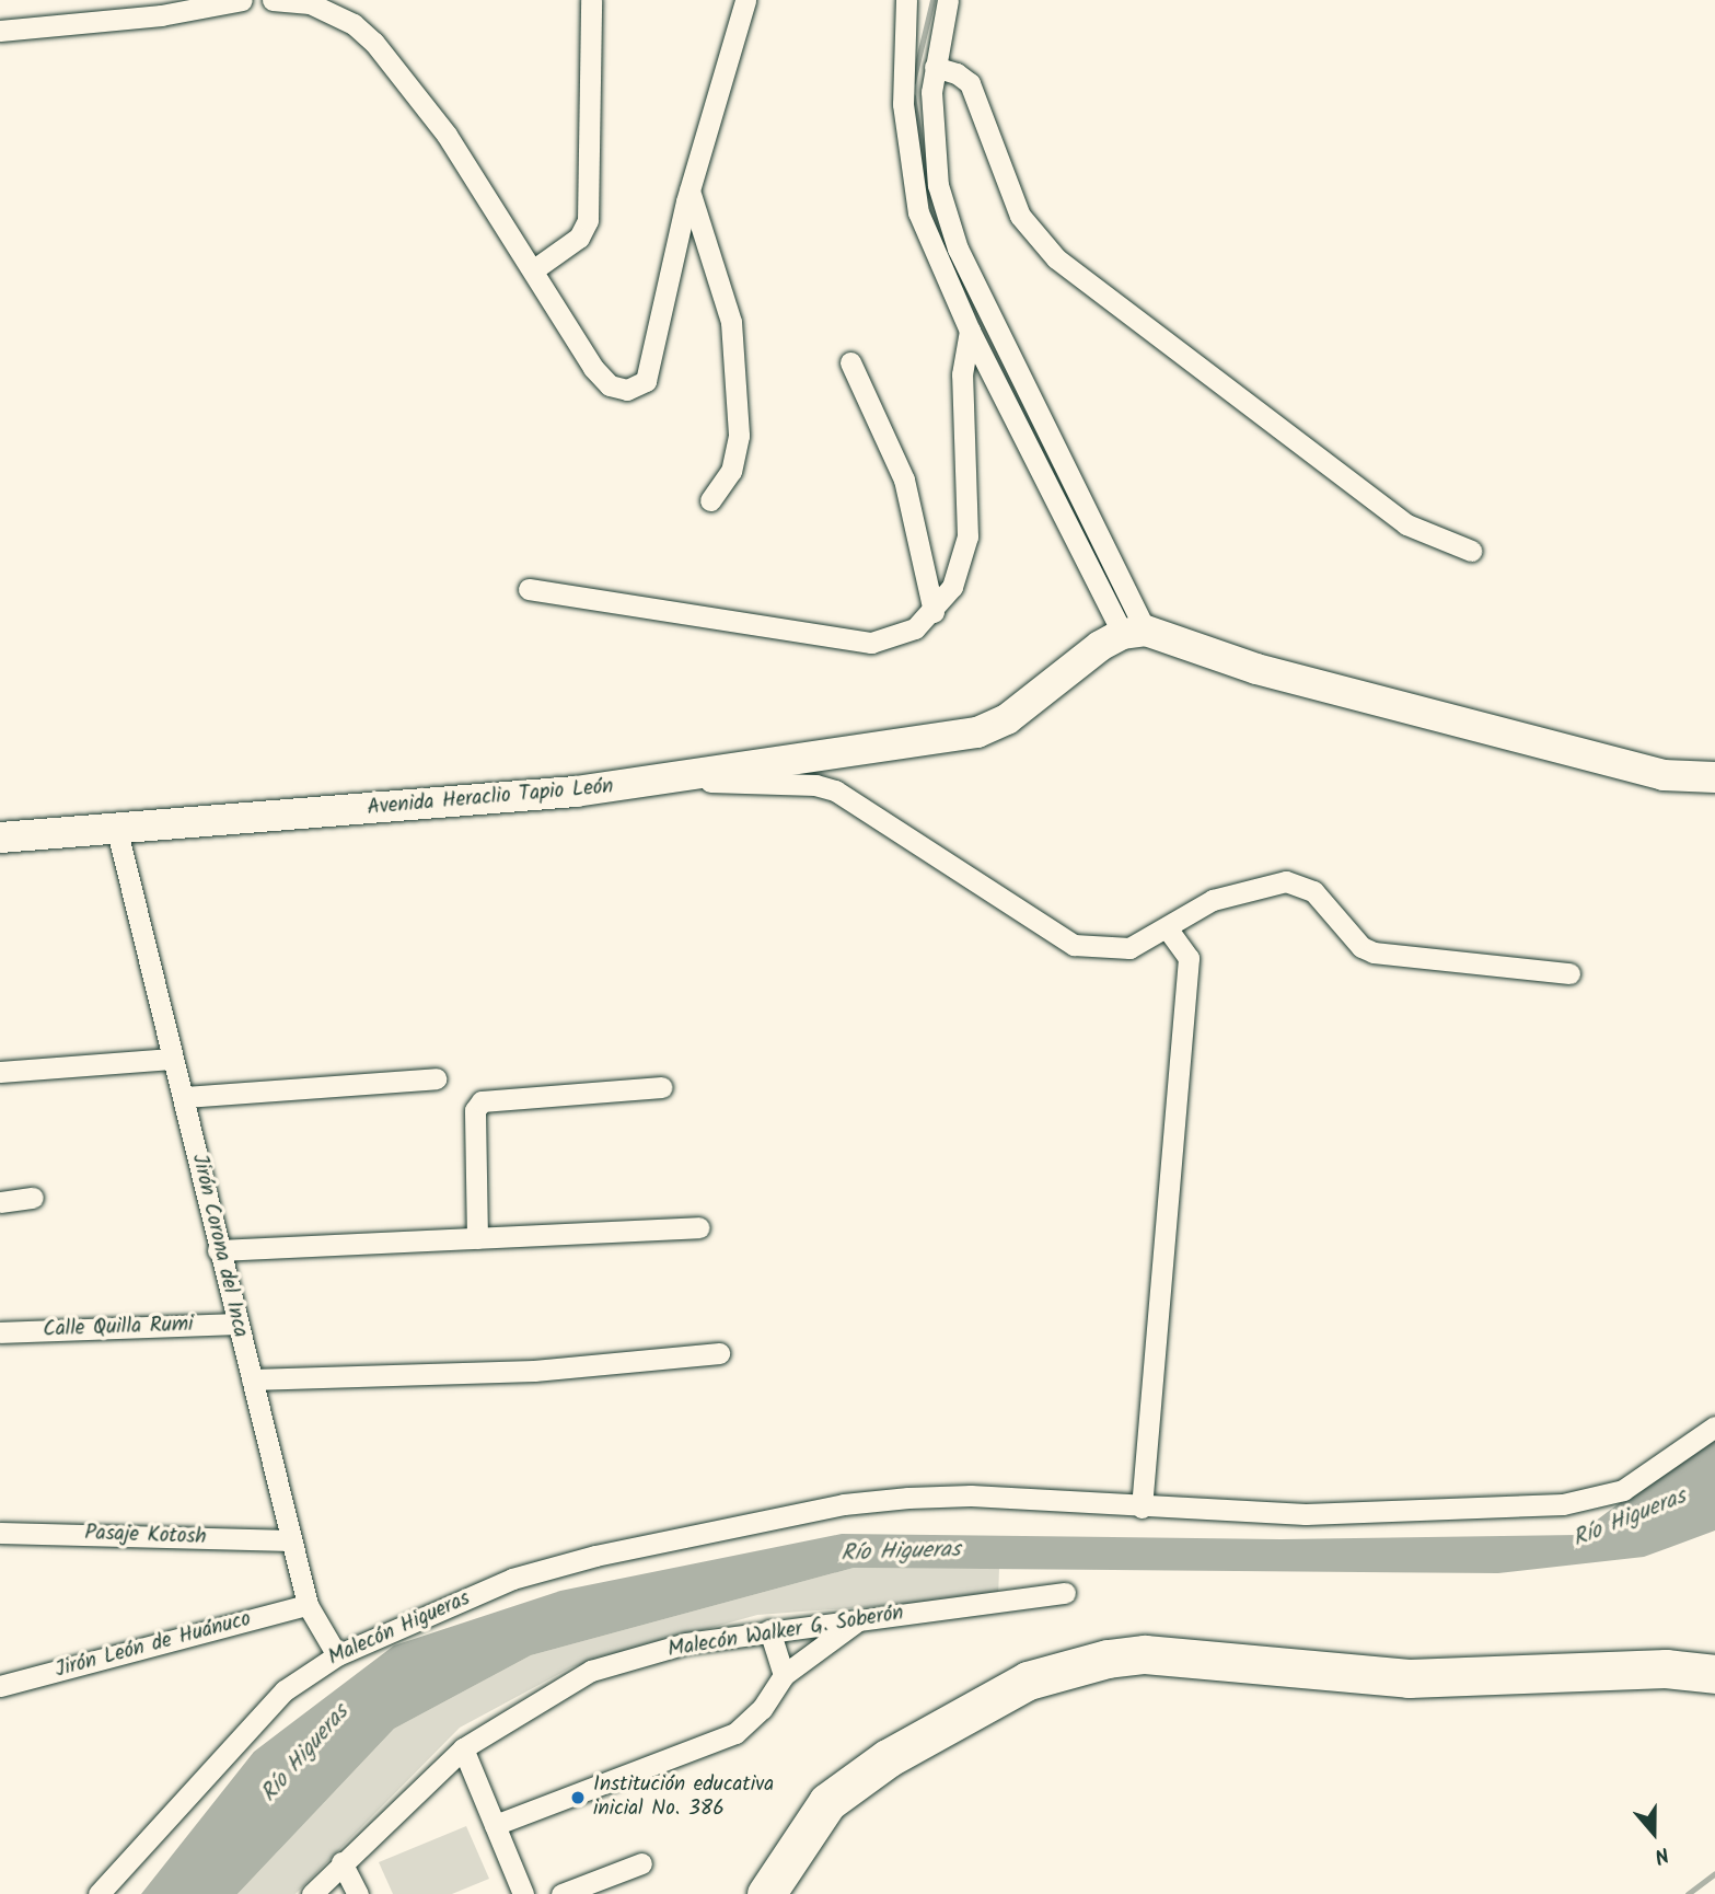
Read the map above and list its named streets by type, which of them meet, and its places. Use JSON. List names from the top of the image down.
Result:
{
  "streets": {
    "street": [
      "Avenida Heraclio Tapio León",
      "Jirón Corona del Inca",
      "Calle Quilla Rumi",
      "Pasaje Kotosh",
      "Malecón Higueras",
      "Malecón Walker G. Soberón",
      "Jirón León de Huánuco"
    ]
  },
  "crossings": [
    ["Avenida Heraclio Tapio León", "Jirón Corona del Inca"],
    ["Jirón Corona del Inca", "Calle Quilla Rumi"],
    ["Jirón Corona del Inca", "Pasaje Kotosh"],
    ["Jirón Corona del Inca", "Malecón Higueras"],
    ["Jirón Corona del Inca", "Jirón León de Huánuco"]
  ],
  "water": ["Río Higueras"],
  "places": ["Institución educativa inicial No. 386"],
  "north": "bottom"
}
